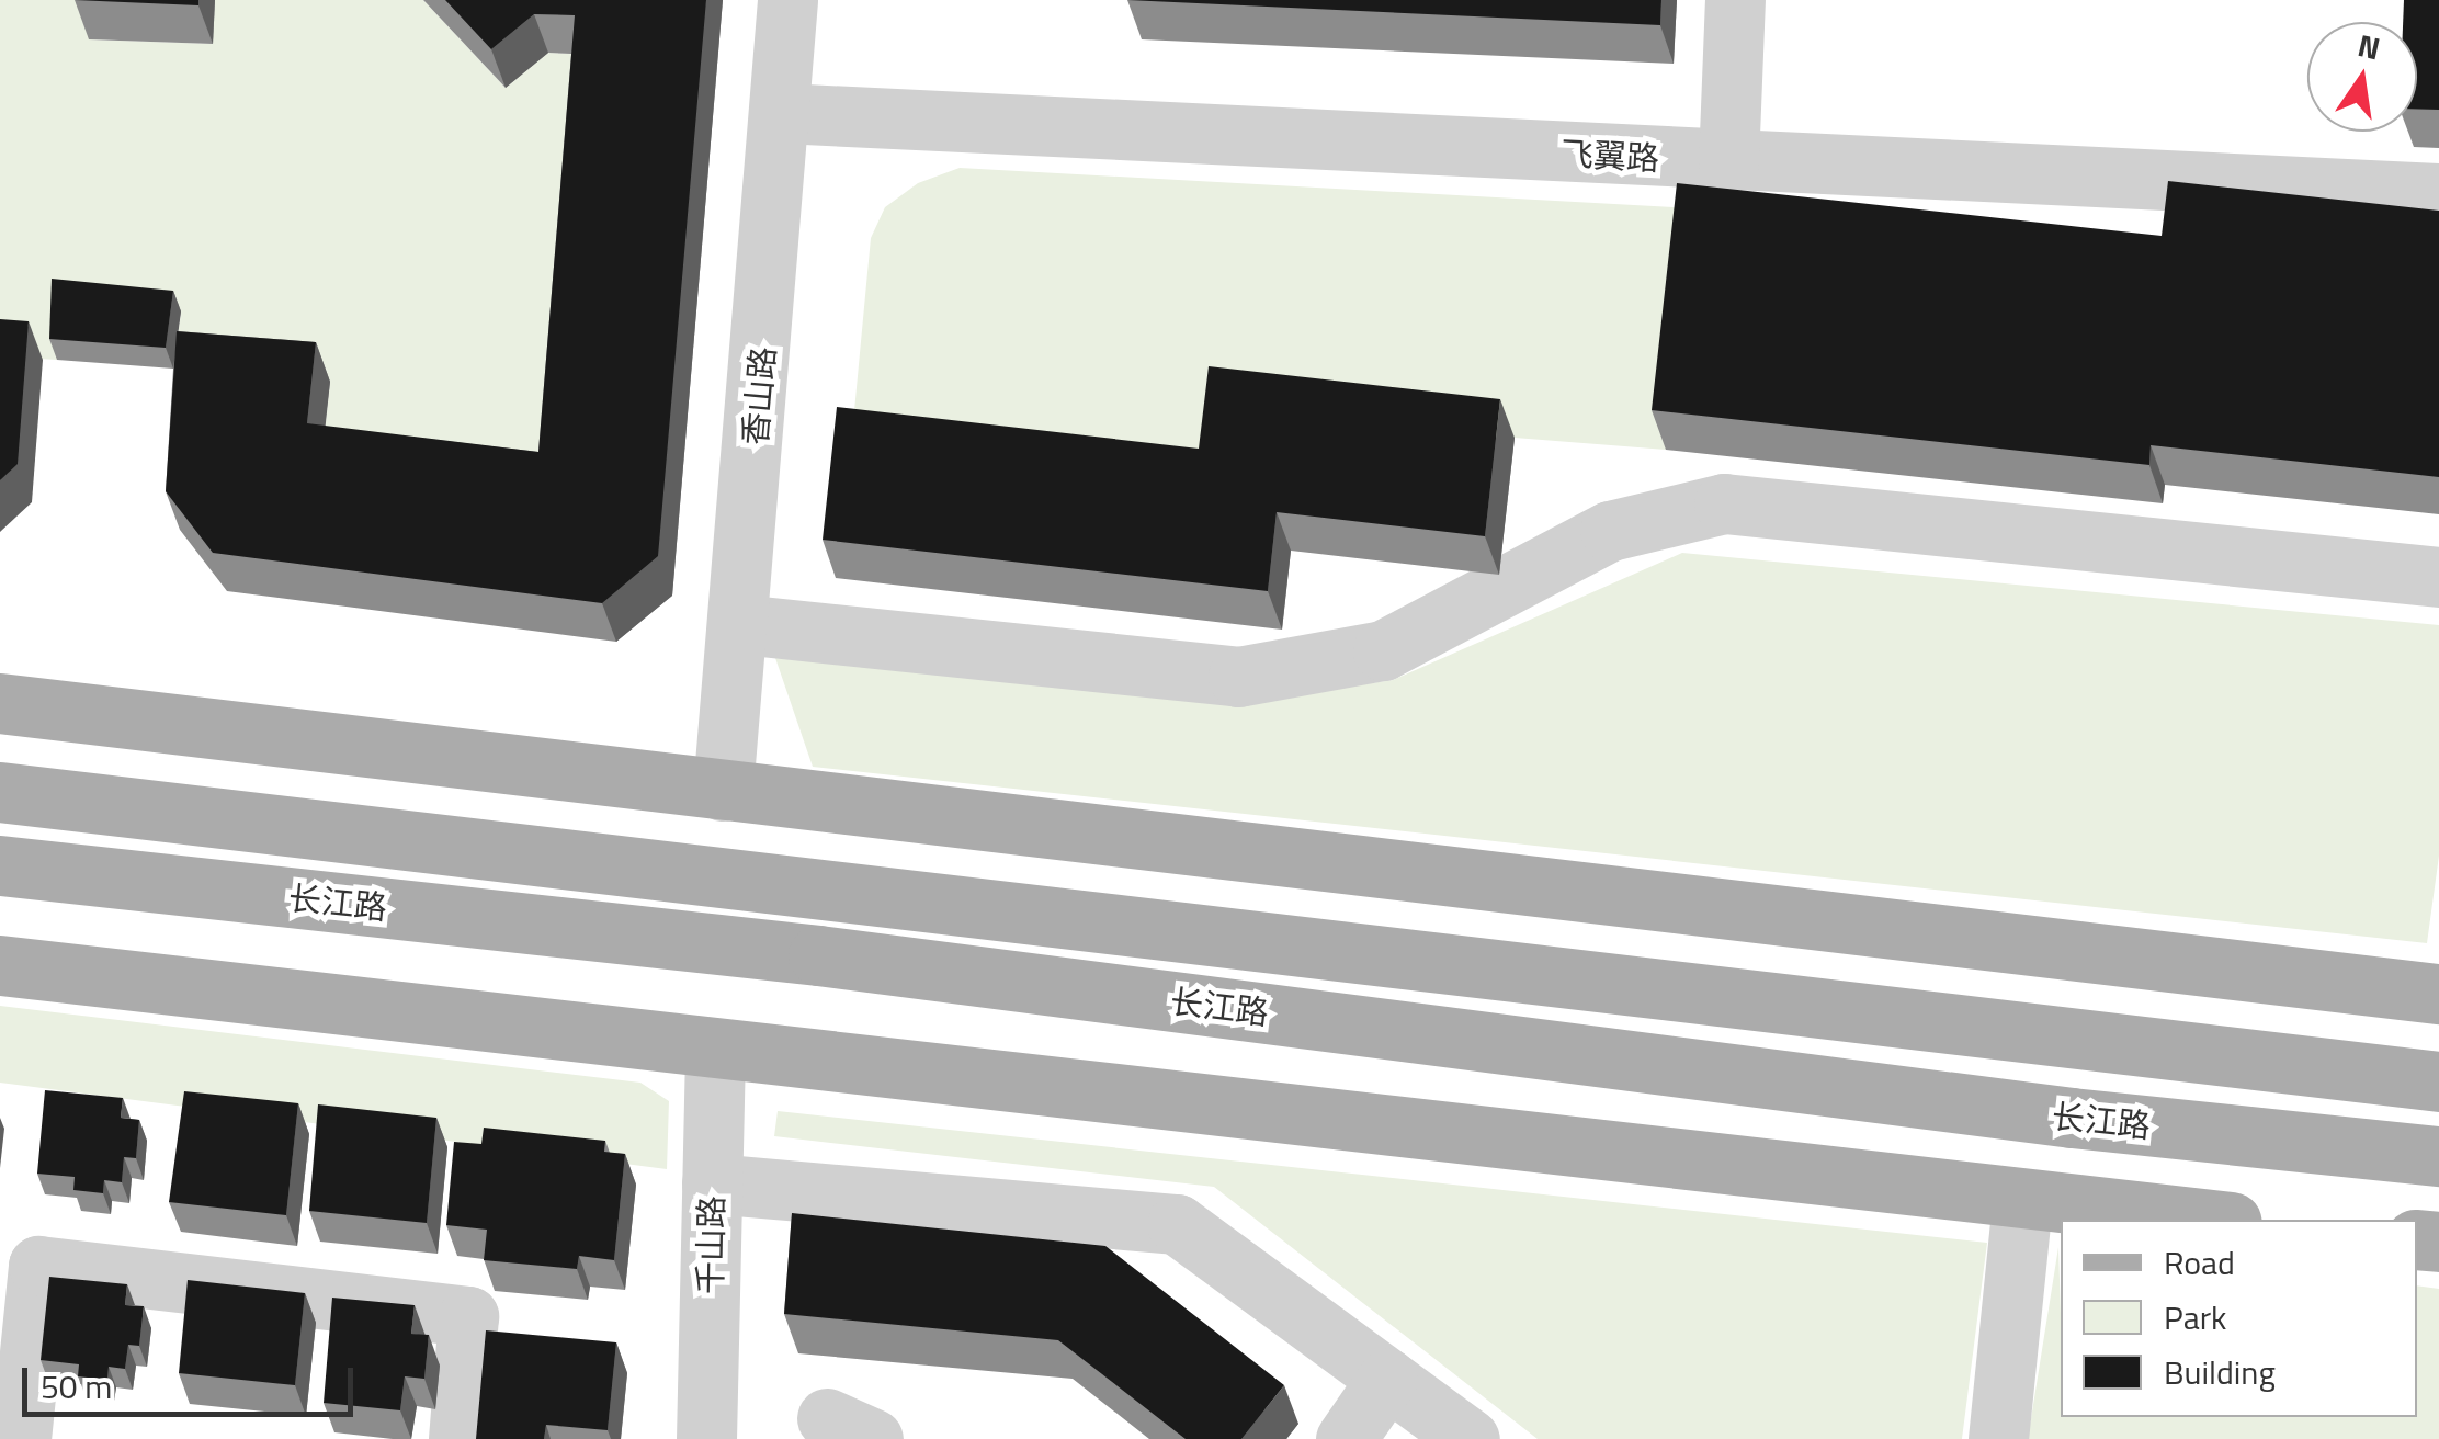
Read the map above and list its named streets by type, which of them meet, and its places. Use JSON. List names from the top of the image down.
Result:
{
  "streets": {
    "main road": ["长江路"],
    "street": ["飞翼路", "香山路", "千山路"]
  },
  "crossings": [
    ["飞翼路", "香山路"]
  ],
  "legend": ["Road", "Park", "Building"],
  "scale_bar": "50 m",
  "north": "top"
}
